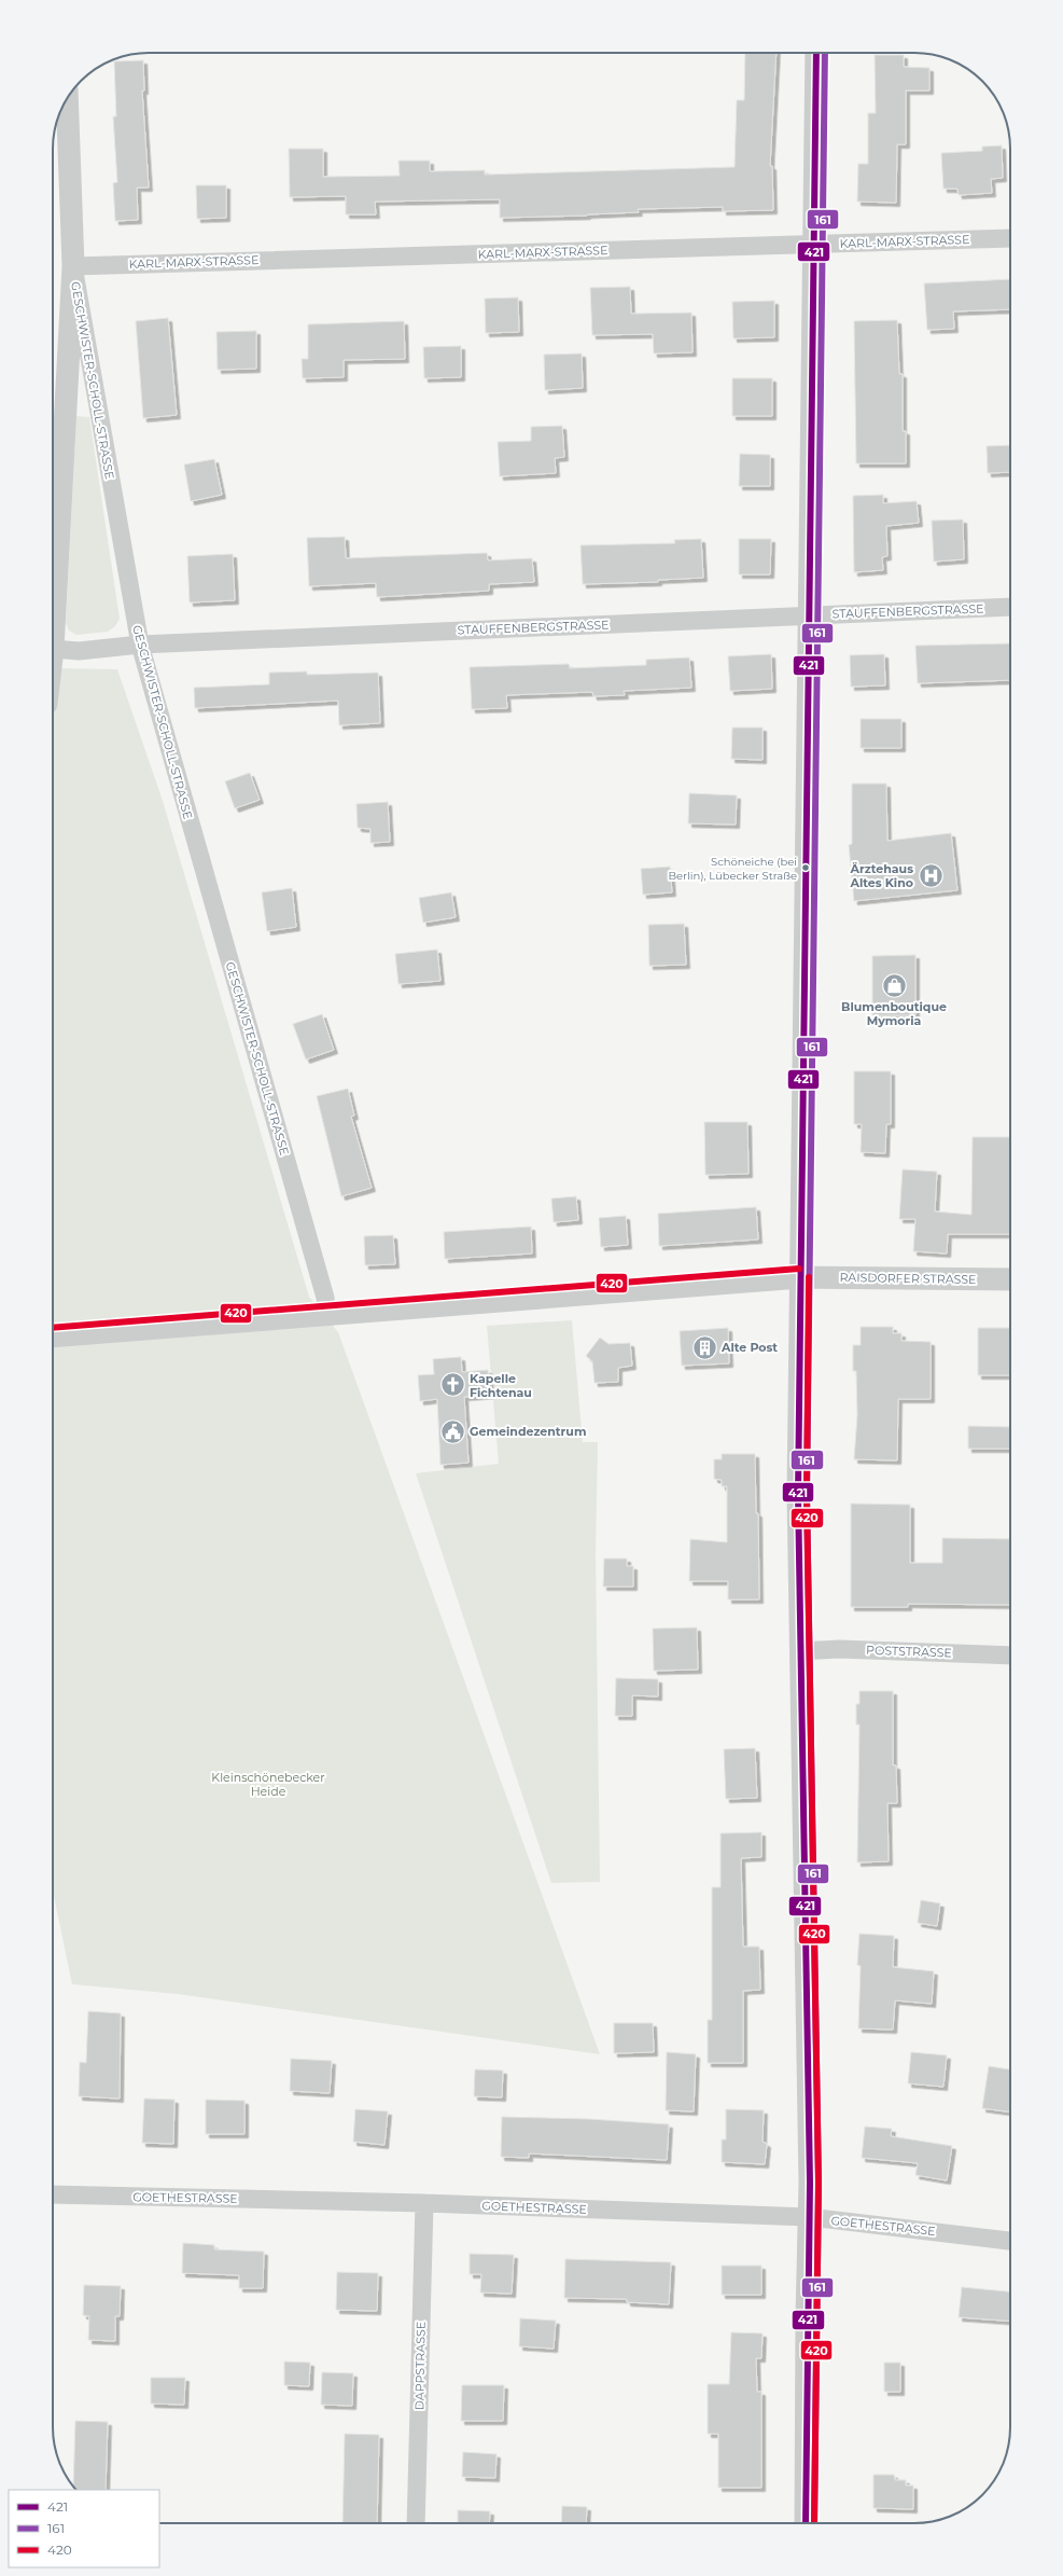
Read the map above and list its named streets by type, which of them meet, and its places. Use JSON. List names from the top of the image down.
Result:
{
  "streets": {
    "street": [
      "KARL-MARX-STRASSE",
      "GESCHWISTER-SCHOLL-STRASSE",
      "STAUFFENBERGSTRASSE",
      "RAISDORFER STRASSE",
      "POSTSTRASSE",
      "GOETHESTRASSE",
      "DAPPSTRASSE"
    ]
  },
  "crossings": [
    ["KARL-MARX-STRASSE", "GESCHWISTER-SCHOLL-STRASSE"],
    ["GESCHWISTER-SCHOLL-STRASSE", "STAUFFENBERGSTRASSE"],
    ["GESCHWISTER-SCHOLL-STRASSE", "RAISDORFER STRASSE"],
    ["GOETHESTRASSE", "DAPPSTRASSE"]
  ],
  "parks": ["Kleinschönebecker Heide"],
  "places": {
    "other": ["Schöneiche (bei Berlin), Lübecker Straße"],
    "hospital": ["Ärztehaus Altes Kino"],
    "shop": ["Blumenboutique Mymoria"],
    "building": ["Alte Post"],
    "church": ["Kapelle Fichtenau"],
    "public building": ["Gemeindezentrum"]
  },
  "lines": ["transit line 421", "transit line 161", "transit line 420"],
  "legend": ["421", "161", "420"]
}
